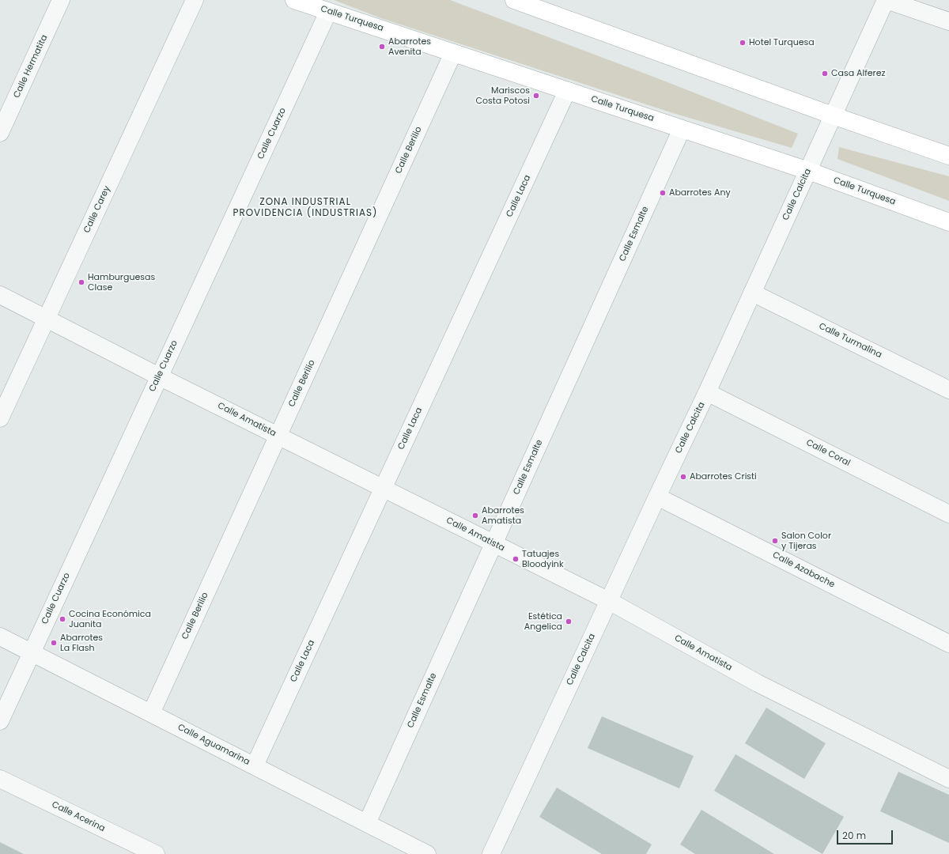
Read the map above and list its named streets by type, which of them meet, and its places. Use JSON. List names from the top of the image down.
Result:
{
  "streets": {
    "main road": ["Calle Turquesa"],
    "street": [
      "Calle Hermatita",
      "Calle Cuarzo",
      "Calle Berilio",
      "Calle Calcita",
      "Calle Laca",
      "Calle Carey",
      "Calle Esmalte",
      "Calle Turmalina",
      "Calle Amatista",
      "Calle Coral",
      "Calle Azabache",
      "Calle Aguamarina",
      "Calle Acerina"
    ]
  },
  "crossings": [
    ["Calle Turquesa", "Calle Cuarzo"],
    ["Calle Turquesa", "Calle Berilio"],
    ["Calle Turquesa", "Calle Calcita"],
    ["Calle Turquesa", "Calle Laca"],
    ["Calle Turquesa", "Calle Esmalte"],
    ["Calle Cuarzo", "Calle Amatista"],
    ["Calle Cuarzo", "Calle Aguamarina"],
    ["Calle Berilio", "Calle Amatista"],
    ["Calle Berilio", "Calle Aguamarina"],
    ["Calle Calcita", "Calle Turmalina"],
    ["Calle Calcita", "Calle Amatista"],
    ["Calle Calcita", "Calle Coral"],
    ["Calle Calcita", "Calle Azabache"],
    ["Calle Laca", "Calle Amatista"],
    ["Calle Laca", "Calle Aguamarina"],
    ["Calle Carey", "Calle Amatista"],
    ["Calle Esmalte", "Calle Amatista"],
    ["Calle Esmalte", "Calle Aguamarina"]
  ],
  "districts": ["ZONA INDUSTRIAL PROVIDENCIA (INDUSTRIAS)"],
  "places": [
    "Hotel Turquesa",
    "Abarrotes Avenita",
    "Casa Alferez",
    "Mariscos Costa Potosi",
    "Abarrotes Any",
    "Hamburguesas Clase",
    "Abarrotes Cristi",
    "Abarrotes Amatista",
    "Salon Color y Tijeras",
    "Tatuajes Bloodyink",
    "Cocina Económica Juanita",
    "Estética Angelica",
    "Abarrotes La Flash"
  ],
  "scale_bar": "20 m"
}
